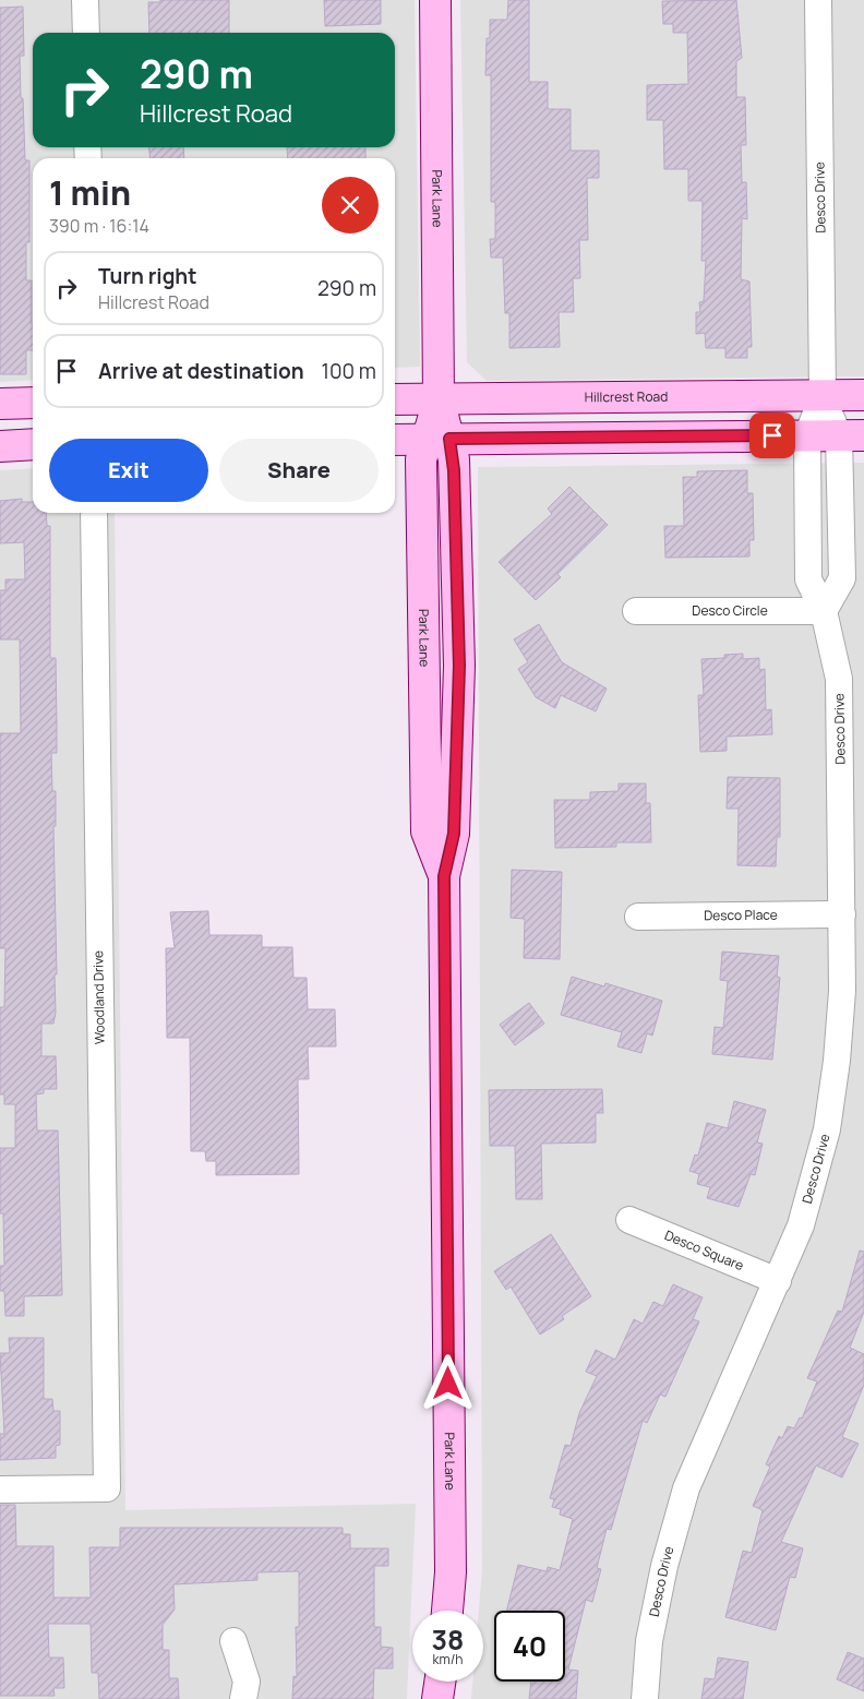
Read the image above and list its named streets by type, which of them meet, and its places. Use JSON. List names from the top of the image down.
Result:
{
  "streets": {
    "street": [
      "Desco Drive",
      "Park Lane",
      "Hillcrest Road",
      "Desco Circle",
      "Desco Place",
      "Woodland Drive",
      "Desco Square"
    ]
  },
  "crossings": [
    ["Desco Drive", "Hillcrest Road"],
    ["Desco Drive", "Desco Circle"],
    ["Desco Drive", "Desco Place"],
    ["Desco Drive", "Desco Square"],
    ["Park Lane", "Hillcrest Road"]
  ],
  "page": {
    "turn": ["290 m", "Hillcrest Road"],
    "heading": ["1 min", "390 m · 16:14"],
    "list": [
      {
        "name": "Turn right",
        "note": "Hillcrest Road",
        "value": "290 m"
      },
      {
        "name": "Arrive at destination",
        "value": "100 m"
      }
    ],
    "buttons": ["Exit", "Share"],
    "speed": "38 km/h",
    "limit": "40"
  }
}
